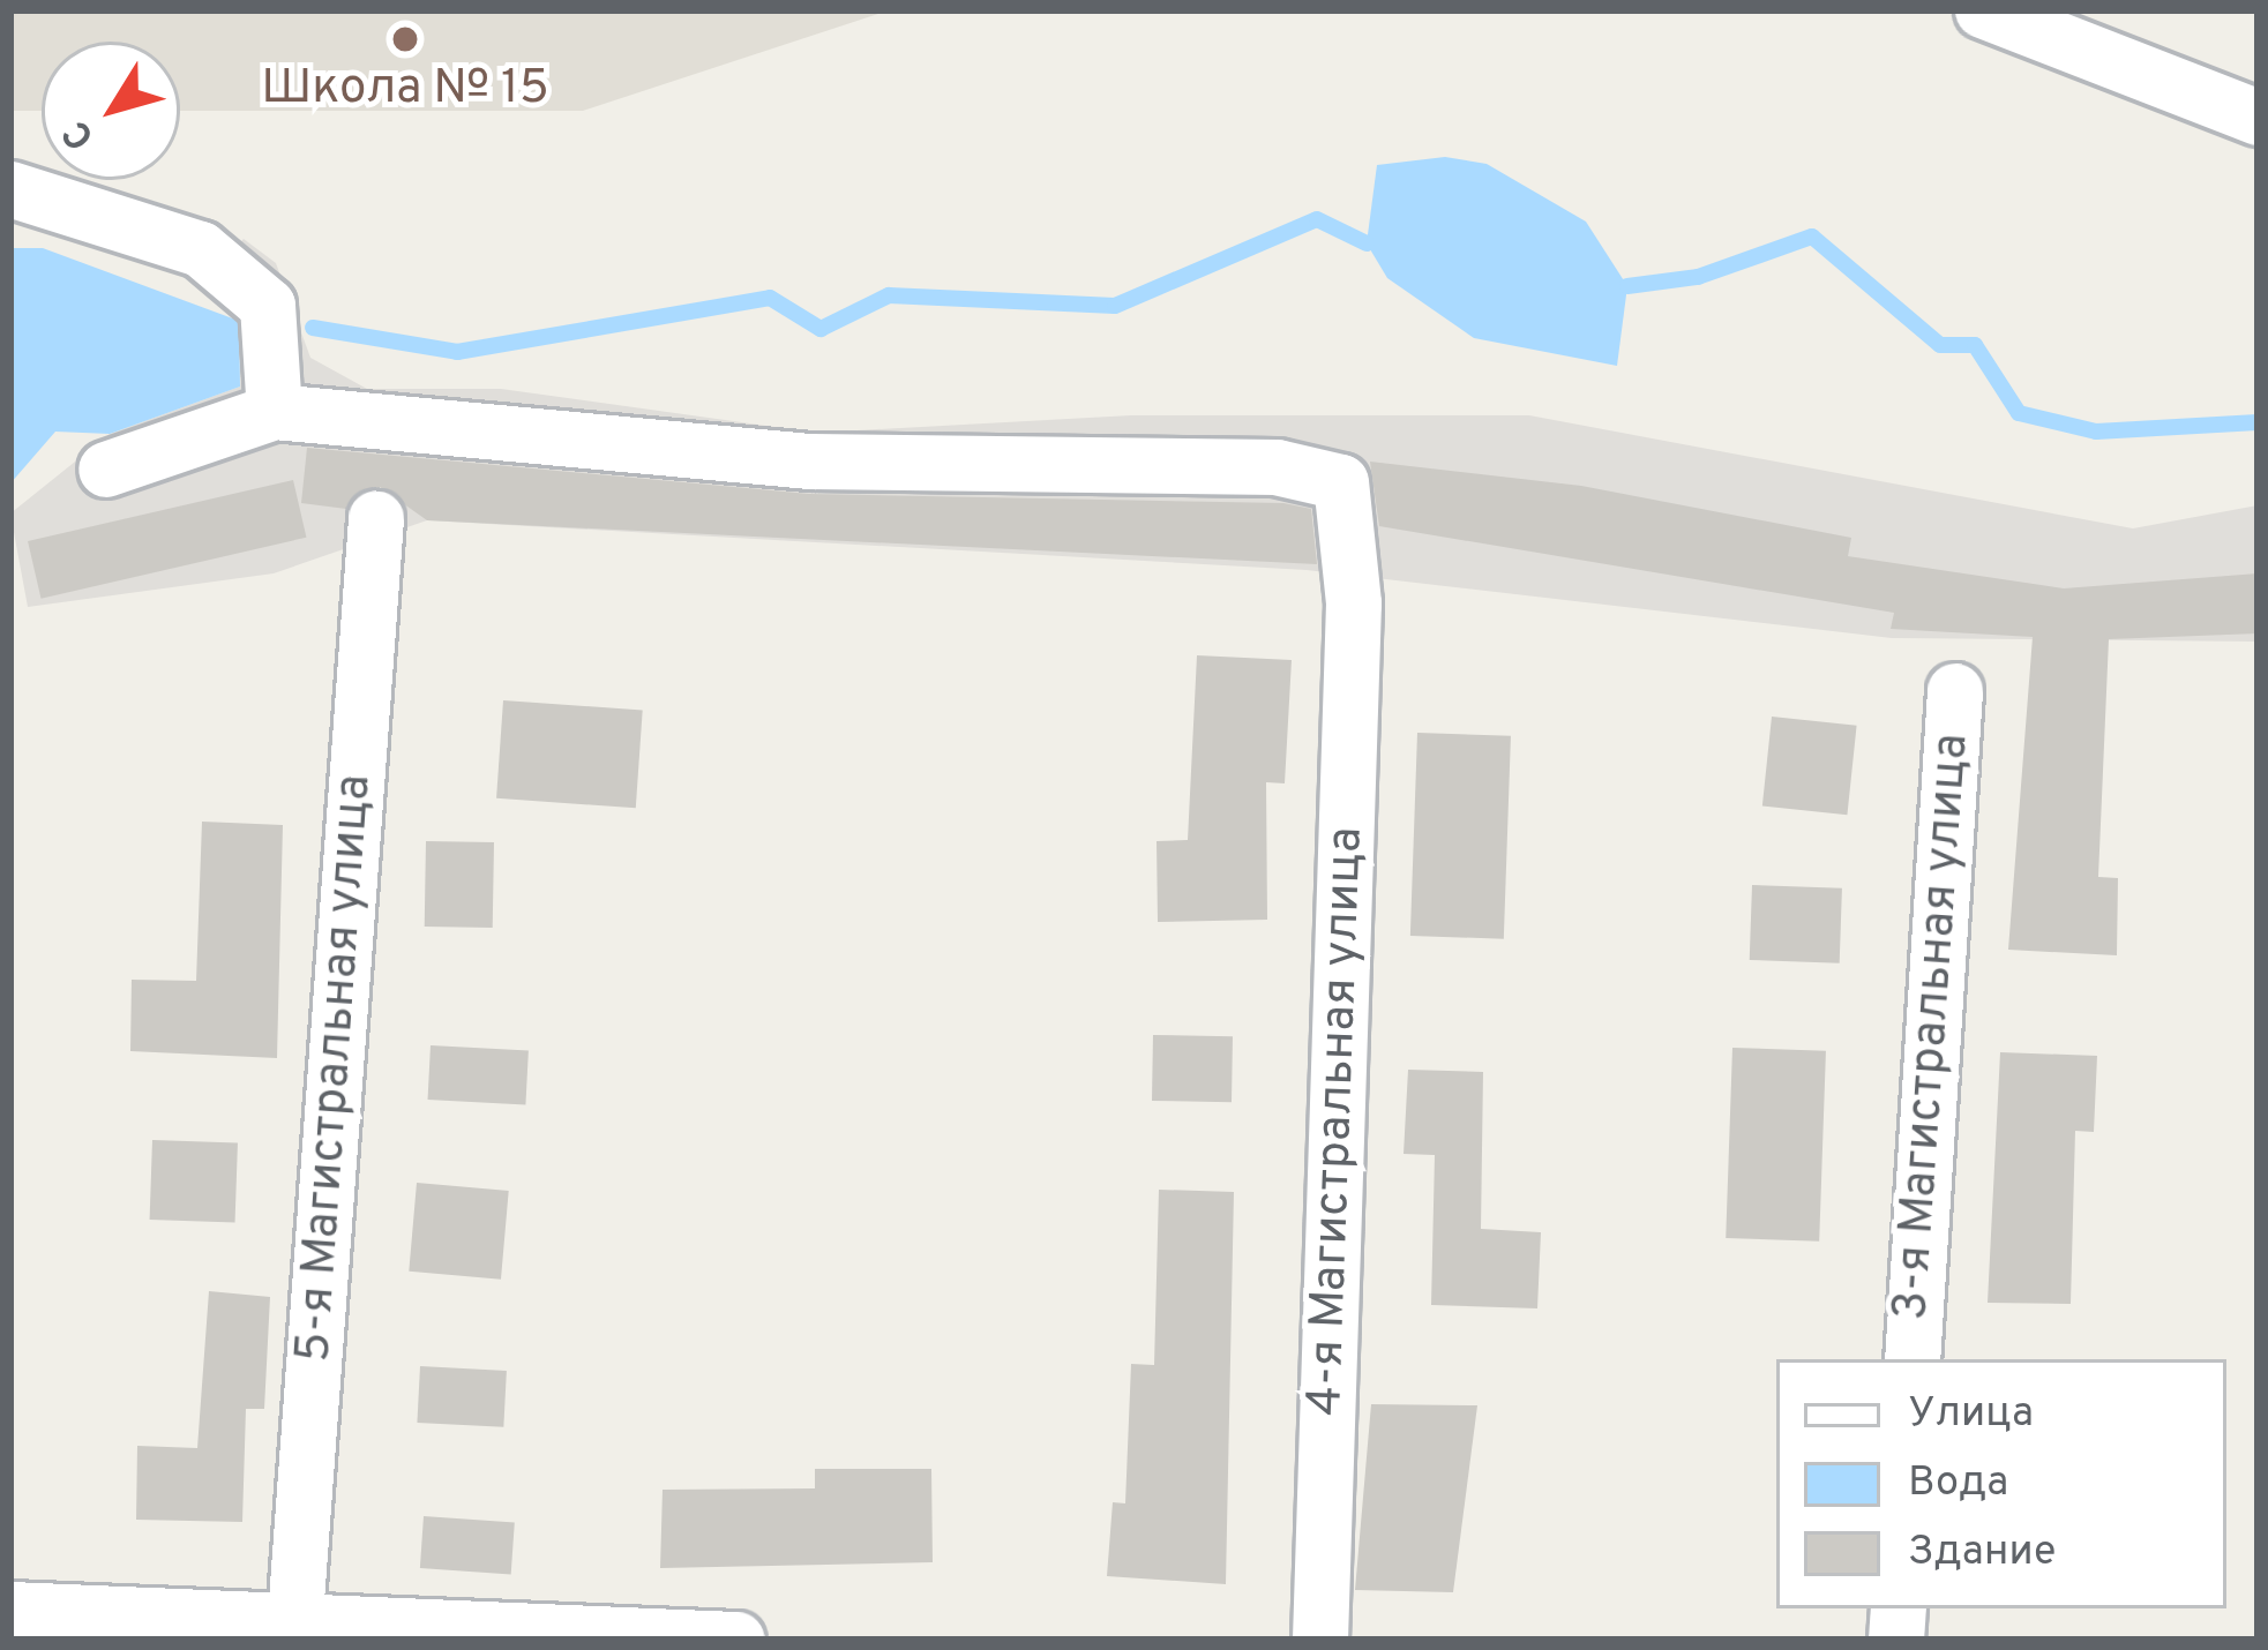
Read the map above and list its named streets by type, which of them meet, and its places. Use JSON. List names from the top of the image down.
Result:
{
  "streets": {
    "street": ["3-я Магистральная улица", "5-я Магистральная улица", "4-я Магистральная улица"]
  },
  "places": ["Школа № 15"],
  "legend": ["Улица", "Вода", "Здание"],
  "north": "bottom left"
}
